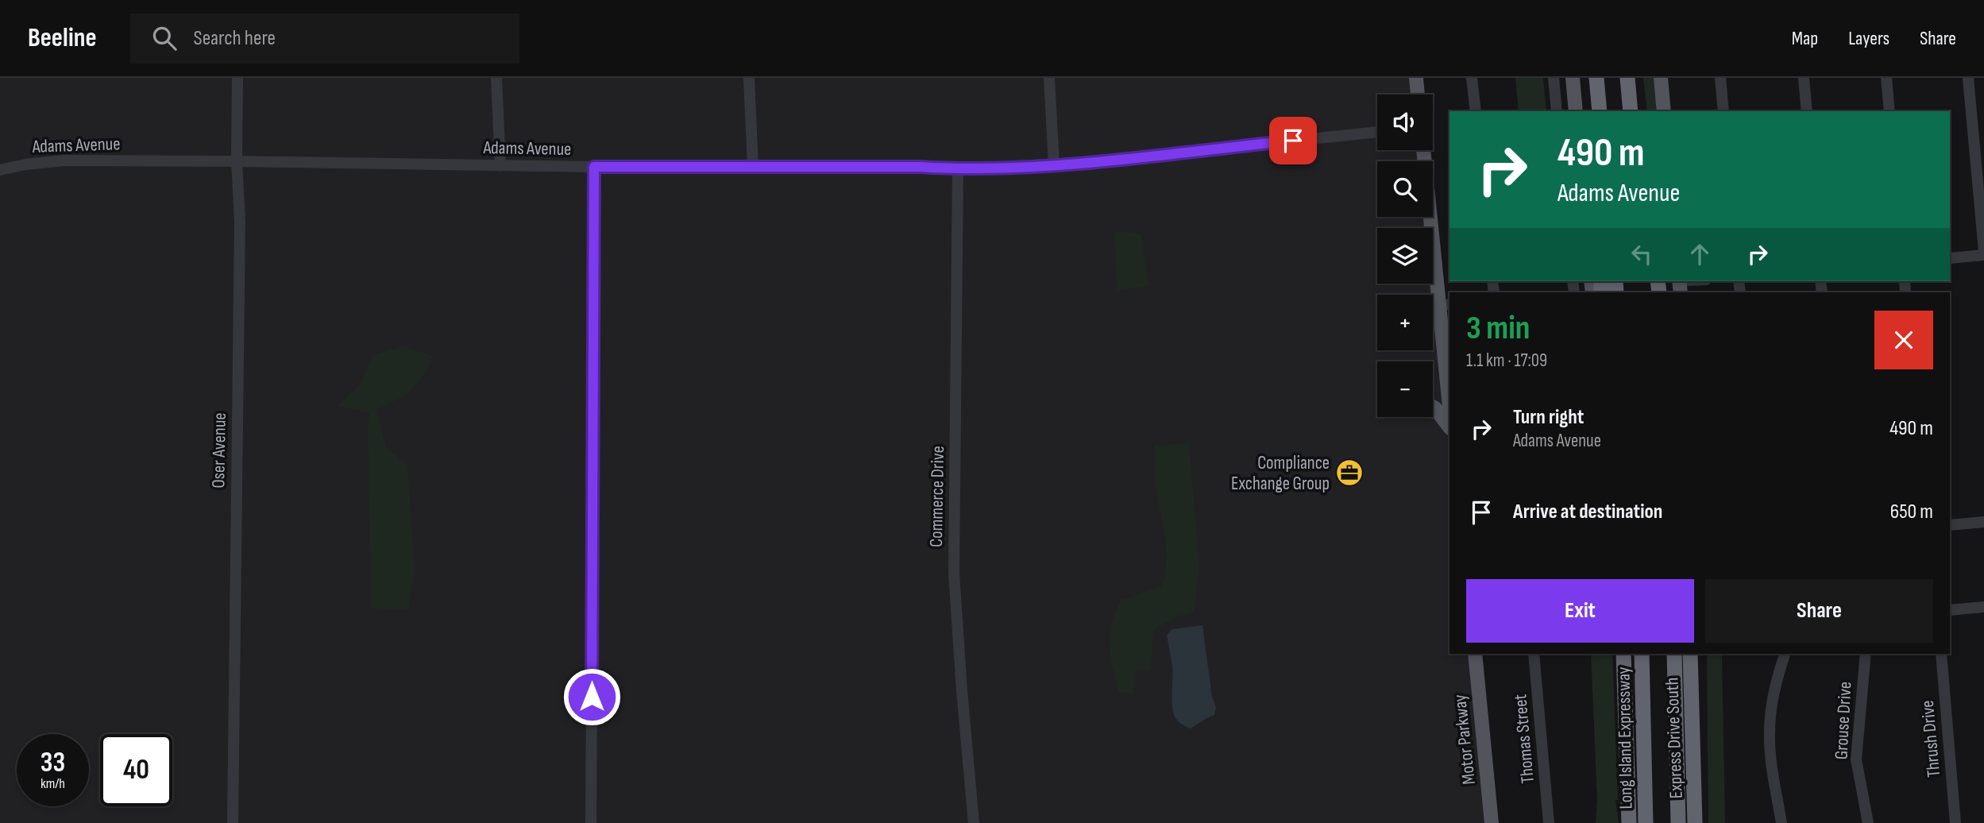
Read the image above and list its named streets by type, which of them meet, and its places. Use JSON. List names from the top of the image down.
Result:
{
  "streets": {
    "highway": ["Long Island Expressway", "Express Drive South"],
    "main road": ["Motor Parkway"],
    "street": [
      "Adams Avenue",
      "Oser Avenue",
      "Commerce Drive",
      "Grouse Drive",
      "Thomas Street",
      "Thrush Drive"
    ]
  },
  "crossings": [
    ["Adams Avenue", "Oser Avenue"],
    ["Adams Avenue", "Commerce Drive"]
  ],
  "places": {
    "office": ["Compliance Exchange Group"]
  },
  "page": {
    "header": "Beeline",
    "search": "Search here",
    "nav": ["Map", "Layers", "Share"],
    "map_buttons": ["+", "−"],
    "turn": ["490 m", "Adams Avenue"],
    "heading": ["3 min", "1.1 km · 17:09"],
    "list": [
      {
        "name": "Turn right",
        "note": "Adams Avenue",
        "value": "490 m"
      },
      {
        "name": "Arrive at destination",
        "value": "650 m"
      }
    ],
    "buttons": ["Exit", "Share"],
    "speed": "33 km/h",
    "limit": "40"
  }
}
